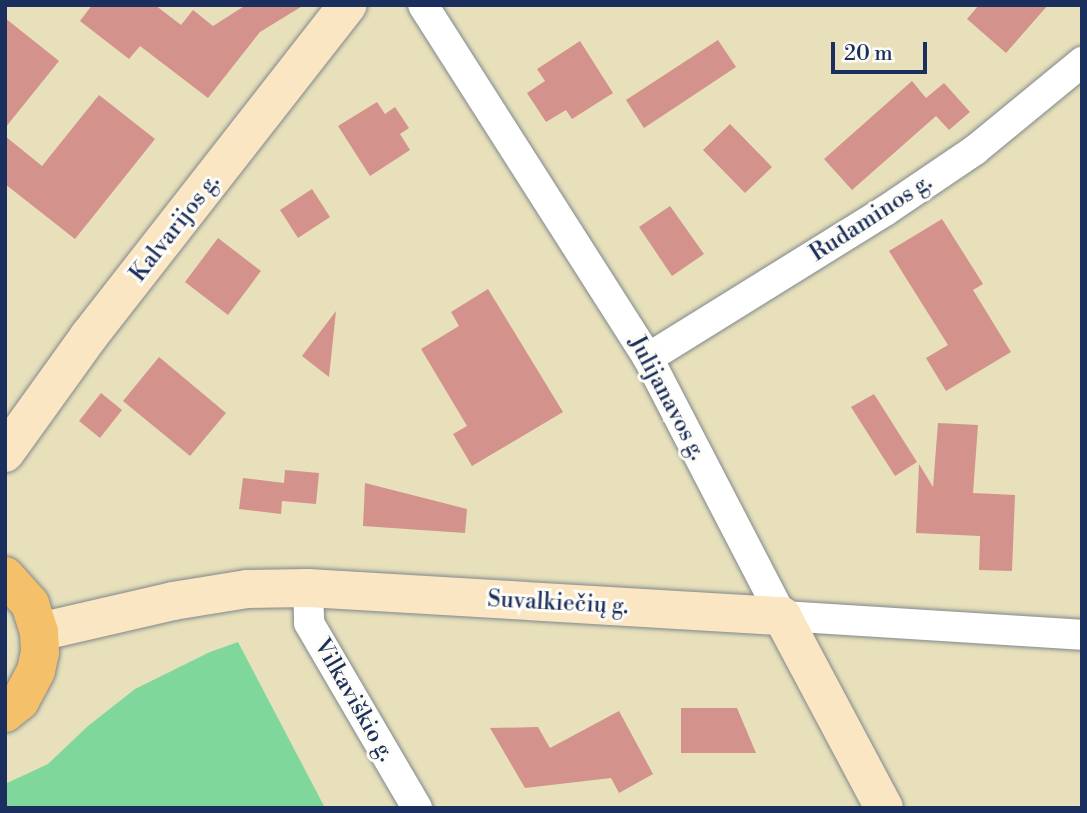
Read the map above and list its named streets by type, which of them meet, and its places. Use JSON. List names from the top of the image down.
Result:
{
  "streets": {
    "main road": ["Kalvarijos g.", "Julijanavos g.", "Suvalkiečių g."],
    "street": ["Rudaminos g.", "Vilkaviškio g."]
  },
  "crossings": [
    ["Rudaminos g.", "Julijanavos g."],
    ["Julijanavos g.", "Suvalkiečių g."],
    ["Suvalkiečių g.", "Vilkaviškio g."]
  ],
  "scale_bar": "20 m"
}
